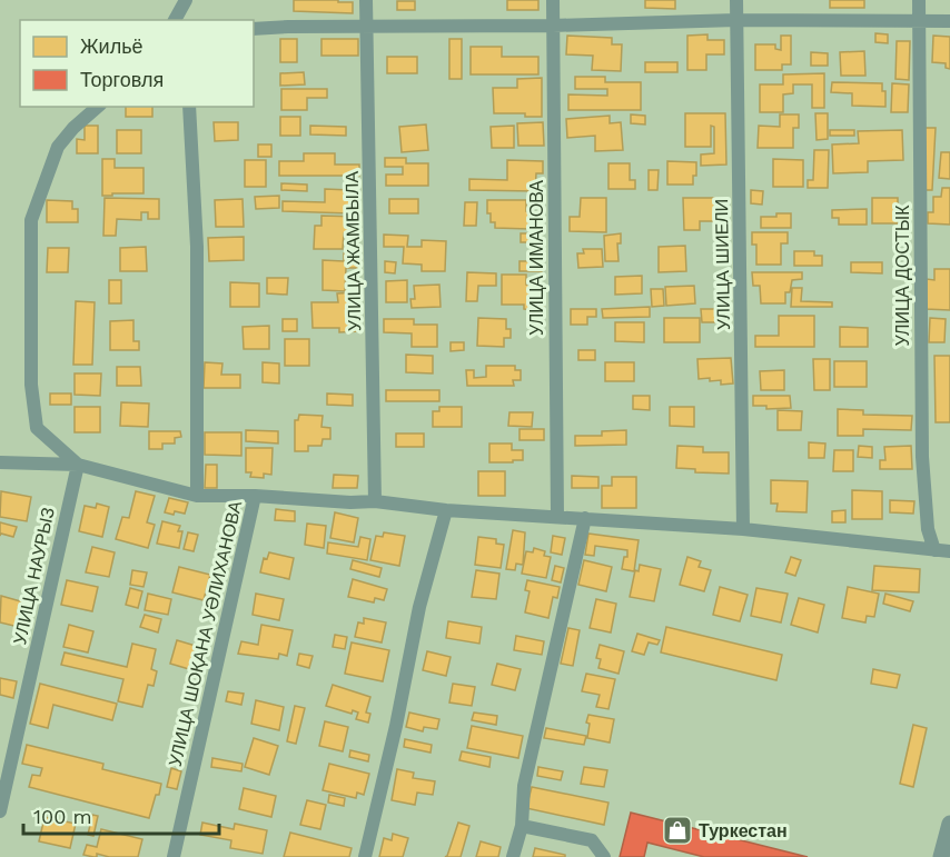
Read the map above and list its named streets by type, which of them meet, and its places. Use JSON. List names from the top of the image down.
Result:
{
  "streets": {
    "street": [
      "УЛИЦА ЖАМБЫЛА",
      "УЛИЦА ИМАНОВА",
      "УЛИЦА ШИЕЛИ",
      "УЛИЦА ДОСТЫК",
      "УЛИЦА НАУРЫЗ",
      "УЛИЦА ШОҚАНА УӘЛИХАНОВА"
    ]
  },
  "places": {
    "shop": ["Туркестан"]
  },
  "legend": ["Жильё", "Торговля"],
  "scale_bar": "100 m"
}
